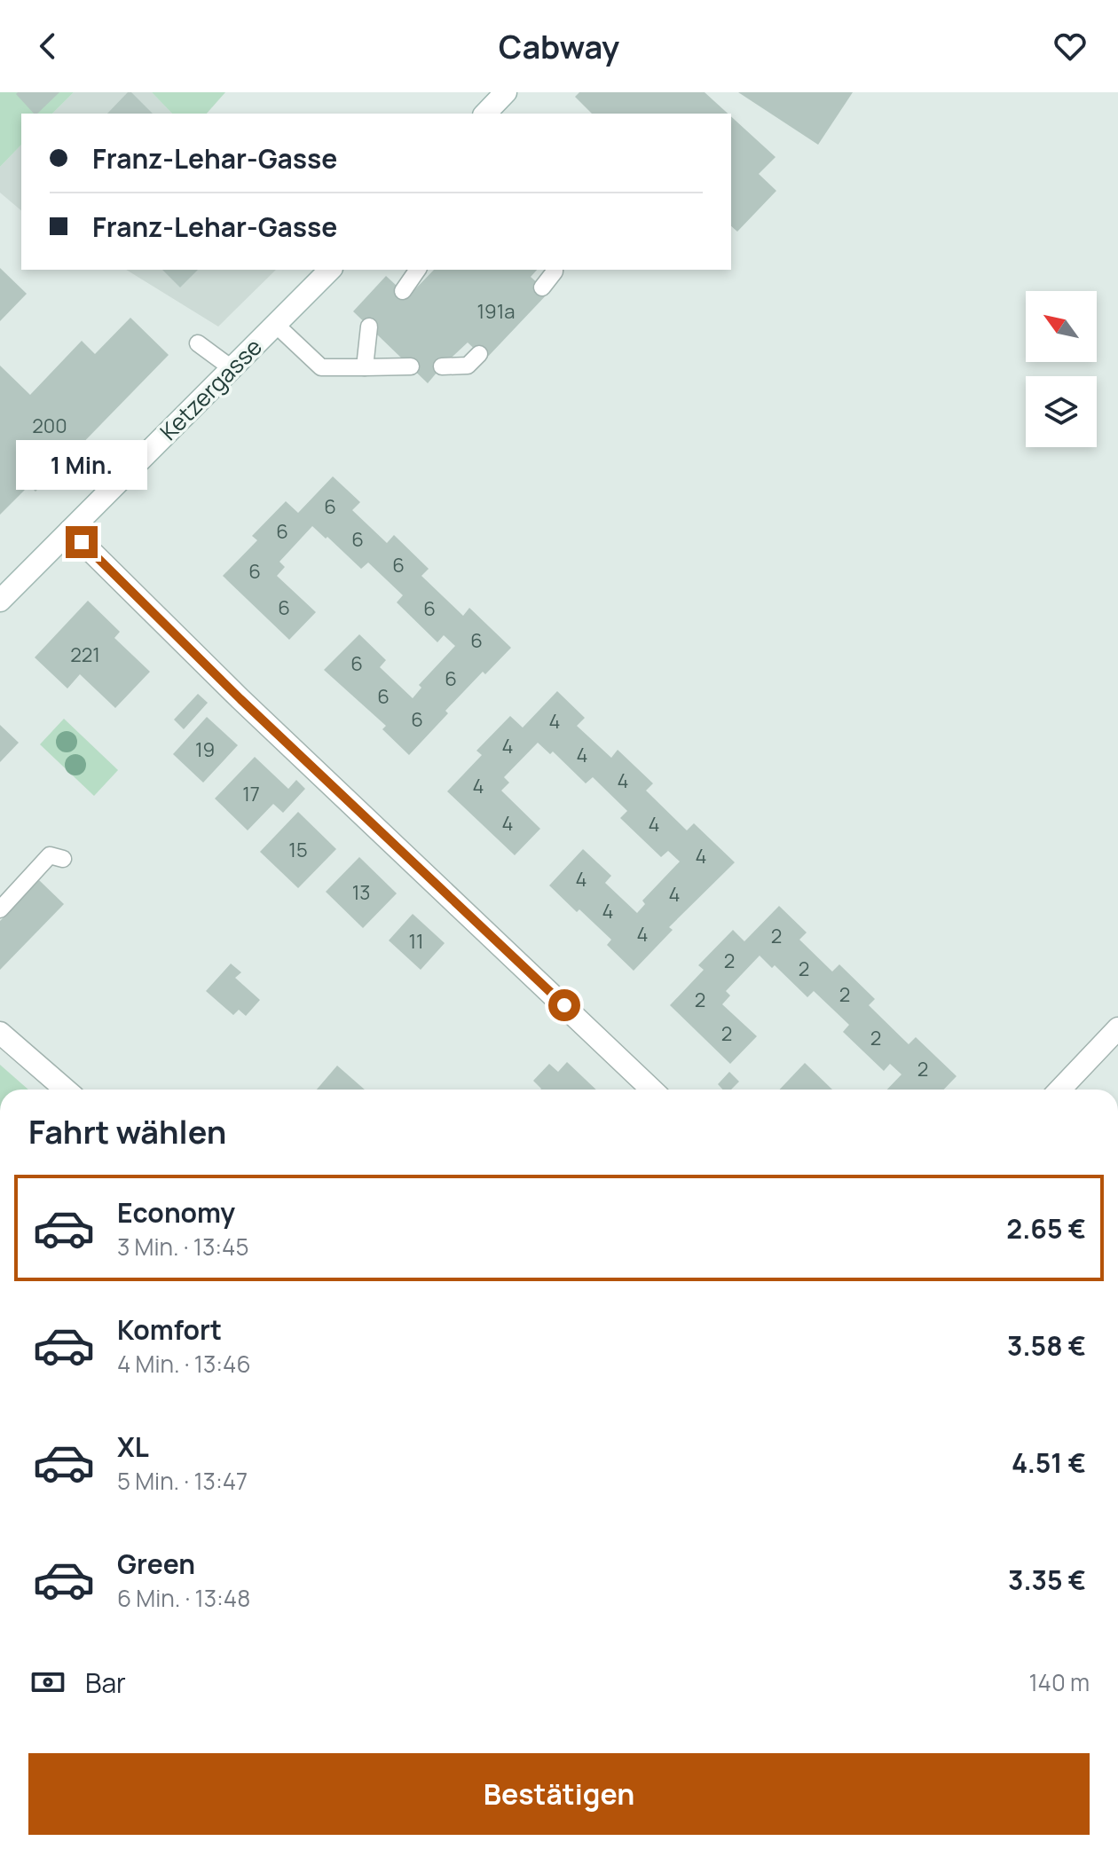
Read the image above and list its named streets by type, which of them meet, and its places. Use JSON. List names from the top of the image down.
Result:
{
  "streets": {
    "street": ["Ketzergasse"]
  },
  "house_numbers": [
    "191a",
    "200",
    "6",
    "6",
    "6",
    "6",
    "6",
    "6",
    "6",
    "6",
    "221",
    "6",
    "6",
    "6",
    "6",
    "4",
    "4",
    "19",
    "4",
    "4",
    "4",
    "17",
    "4",
    "4",
    "15",
    "4",
    "4",
    "13",
    "4",
    "4",
    "4",
    "2",
    "11",
    "2",
    "2",
    "2",
    "2",
    "2",
    "2",
    "2"
  ],
  "north": "top left",
  "page": {
    "header": "Cabway",
    "banner": ["Franz-Lehar-Gasse", "Franz-Lehar-Gasse"],
    "bubble": "1 Min.",
    "heading": "Fahrt wählen",
    "list": [
      {
        "name": "Economy",
        "note": "3 Min. · 13:45",
        "value": "2.65 €"
      },
      {
        "name": "Komfort",
        "note": "4 Min. · 13:46",
        "value": "3.58 €"
      },
      {
        "name": "XL",
        "note": "5 Min. · 13:47",
        "value": "4.51 €"
      },
      {
        "name": "Green",
        "note": "6 Min. · 13:48",
        "value": "3.35 €"
      }
    ],
    "pay": ["Bar", "140 m"],
    "buttons": "Bestätigen"
  }
}
